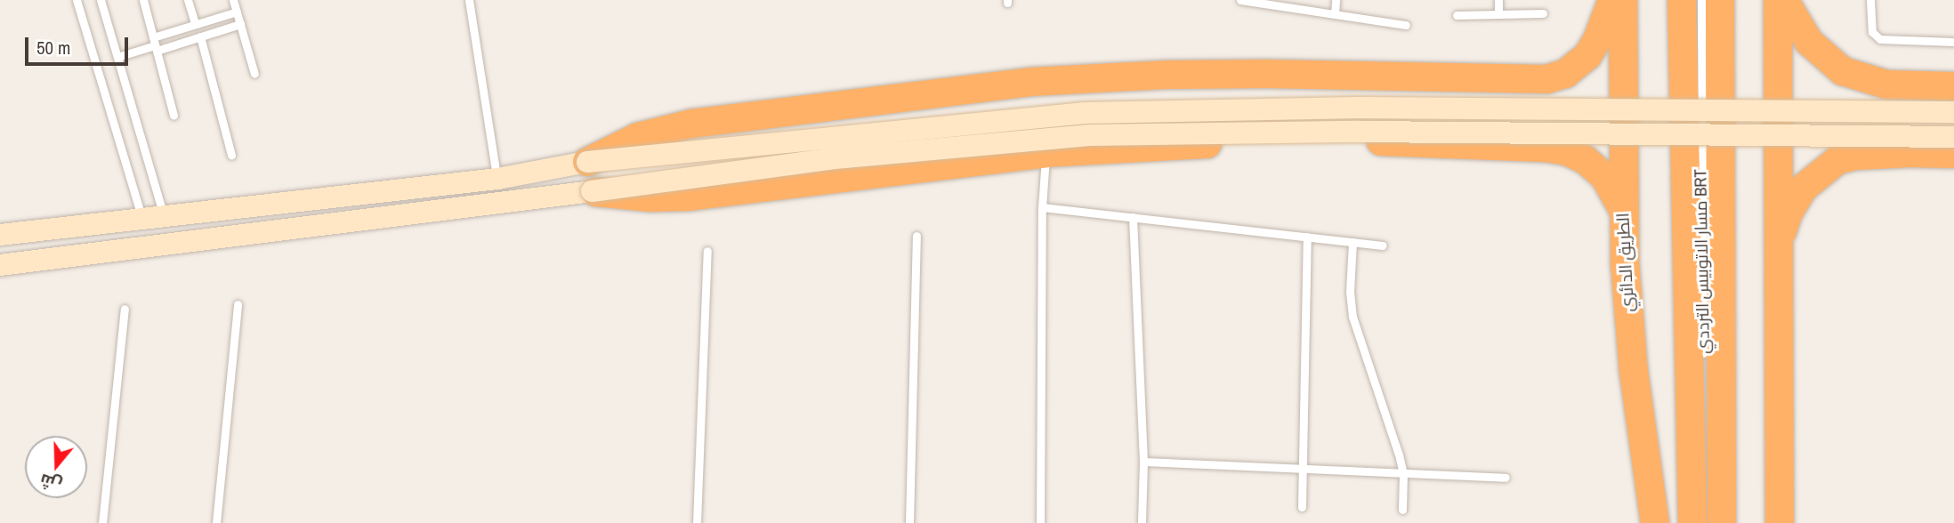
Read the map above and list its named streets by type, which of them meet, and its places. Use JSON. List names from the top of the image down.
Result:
{
  "streets": {
    "highway": ["الطريق الدائري"],
    "lane": ["مسار الاتوبيس الترددي BRT"]
  },
  "scale_bar": "50 m",
  "north": "bottom"
}
